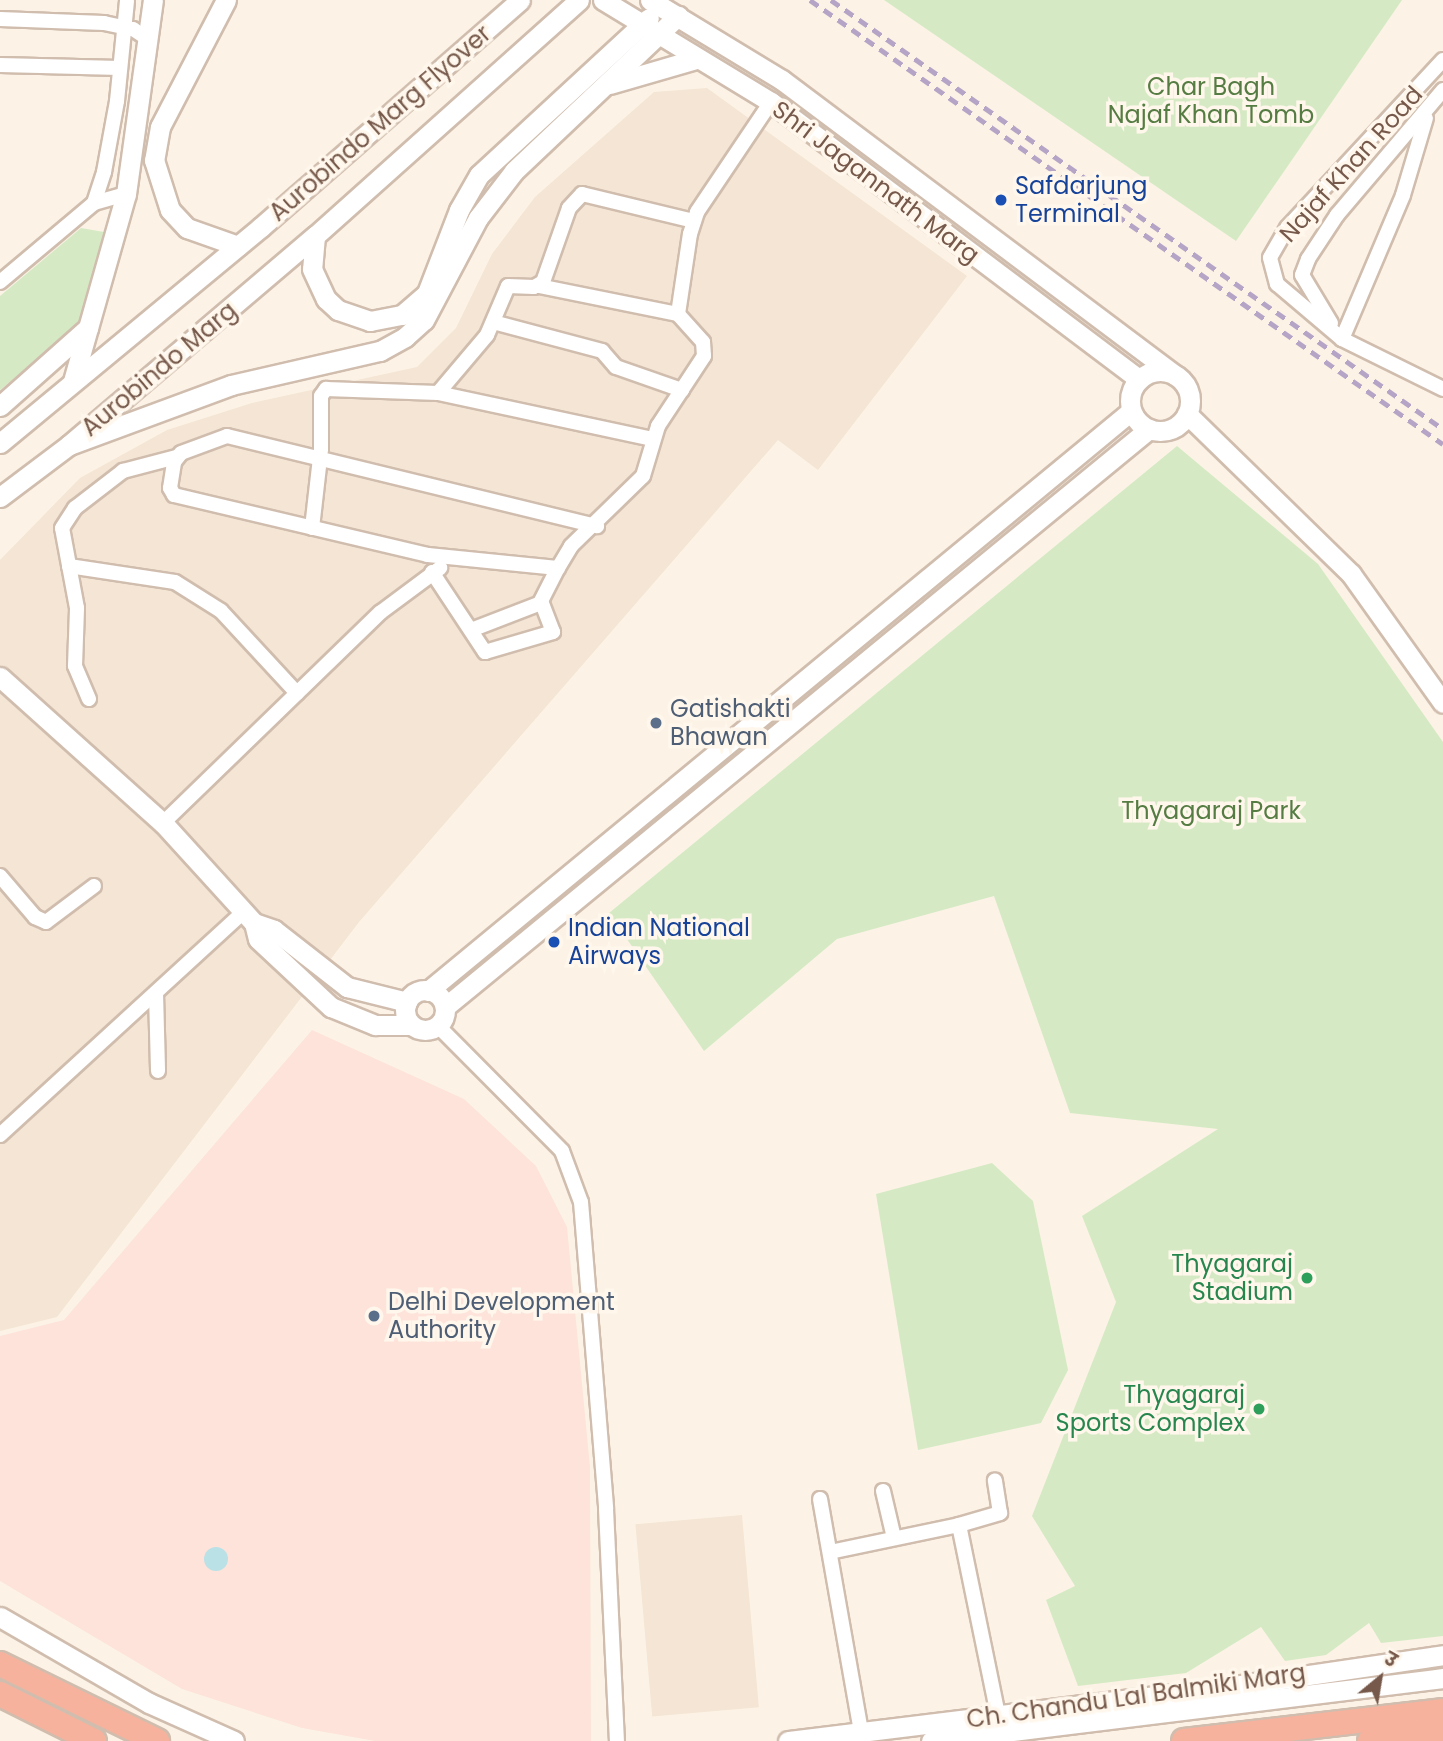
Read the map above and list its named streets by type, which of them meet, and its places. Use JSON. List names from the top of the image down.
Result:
{
  "streets": {
    "street": [
      "Aurobindo Marg Flyover",
      "Najaf Khan Road",
      "Shri Jagannath Marg",
      "Aurobindo Marg",
      "Ch. Chandu Lal Balmiki Marg"
    ]
  },
  "crossings": [
    ["Aurobindo Marg Flyover", "Aurobindo Marg"]
  ],
  "parks": ["Char Bagh Najaf Khan Tomb", "Thyagaraj Park"],
  "places": [
    "Safdarjung Terminal",
    "Gatishakti Bhawan",
    "Indian National Airways",
    "Thyagaraj Stadium",
    "Delhi Development Authority",
    "Thyagaraj Sports Complex"
  ],
  "north": "top right"
}
